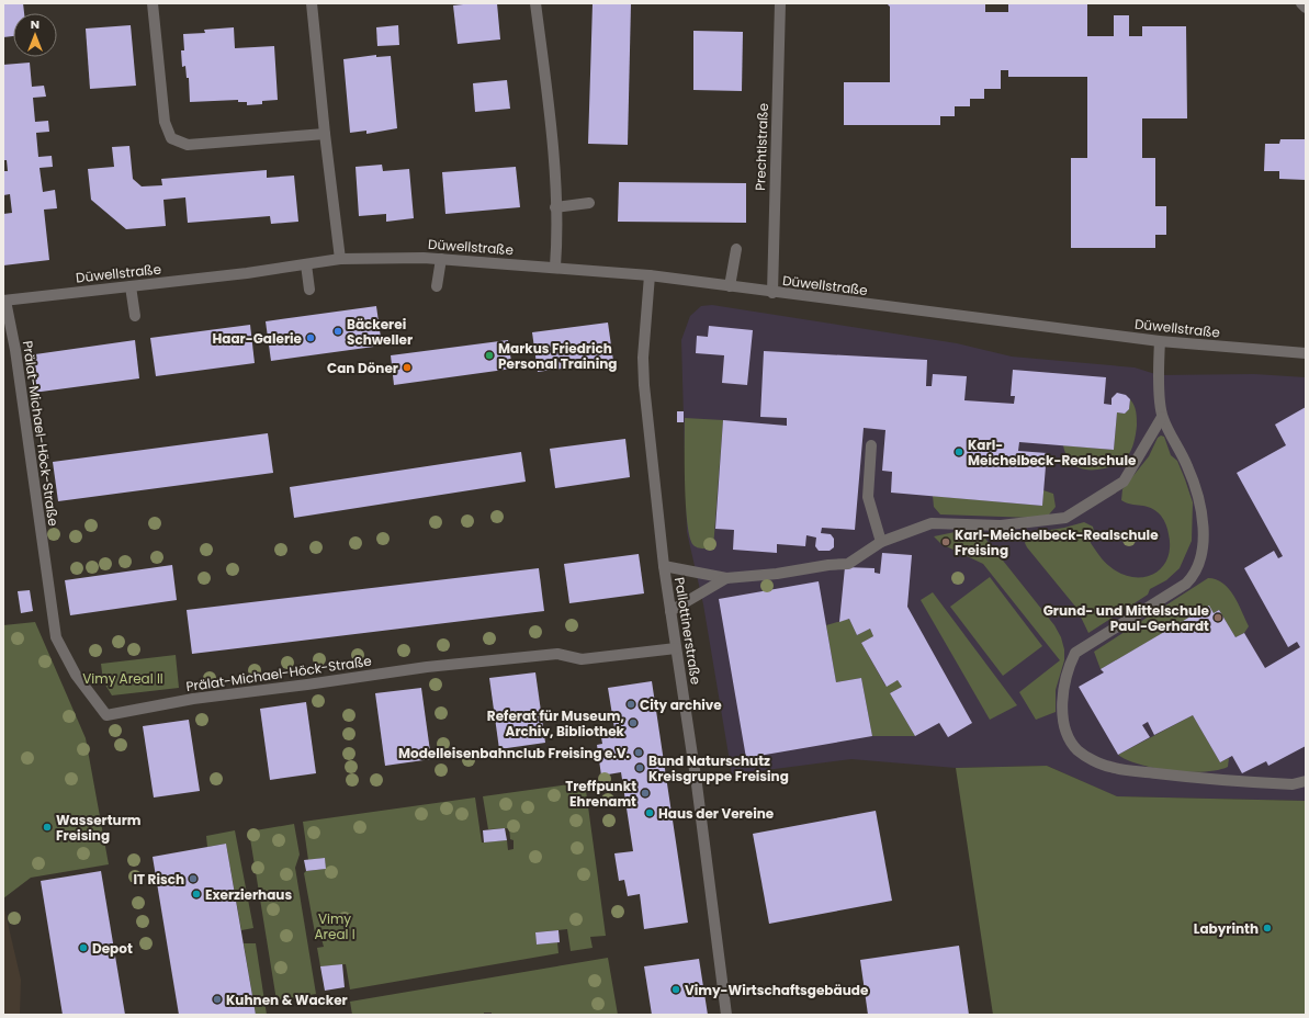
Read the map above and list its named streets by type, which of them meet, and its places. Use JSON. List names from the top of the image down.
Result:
{
  "streets": {
    "street": [
      "Prechtlstraße",
      "Düwellstraße",
      "Prälat-Michael-Höck-Straße",
      "Pallottinerstraße"
    ]
  },
  "crossings": [
    ["Prechtlstraße", "Düwellstraße"],
    ["Düwellstraße", "Prälat-Michael-Höck-Straße"],
    ["Düwellstraße", "Pallottinerstraße"],
    ["Prälat-Michael-Höck-Straße", "Pallottinerstraße"]
  ],
  "parks": ["Vimy Areal II", "Vimy Areal I"],
  "places": [
    "Bäckerei Schweller",
    "Haar-Galerie",
    "Markus Friedrich Personal Training",
    "Can Döner",
    "Karl- Meichelbeck-Realschule",
    "Karl-Meichelbeck-Realschule Freising",
    "Grund- und Mittelschule Paul-Gerhardt",
    "City archive",
    "Referat für Museum, Archiv, Bibliothek",
    "Modelleisenbahnclub Freising e.V.",
    "Bund Naturschutz Kreisgruppe Freising",
    "Treffpunkt Ehrenamt",
    "Haus der Vereine",
    "Wasserturm Freising",
    "IT Risch",
    "Exerzierhaus",
    "Labyrinth",
    "Depot",
    "Vimy-Wirtschaftsgebäude",
    "Kuhnen & Wacker"
  ],
  "north": "top"
}
